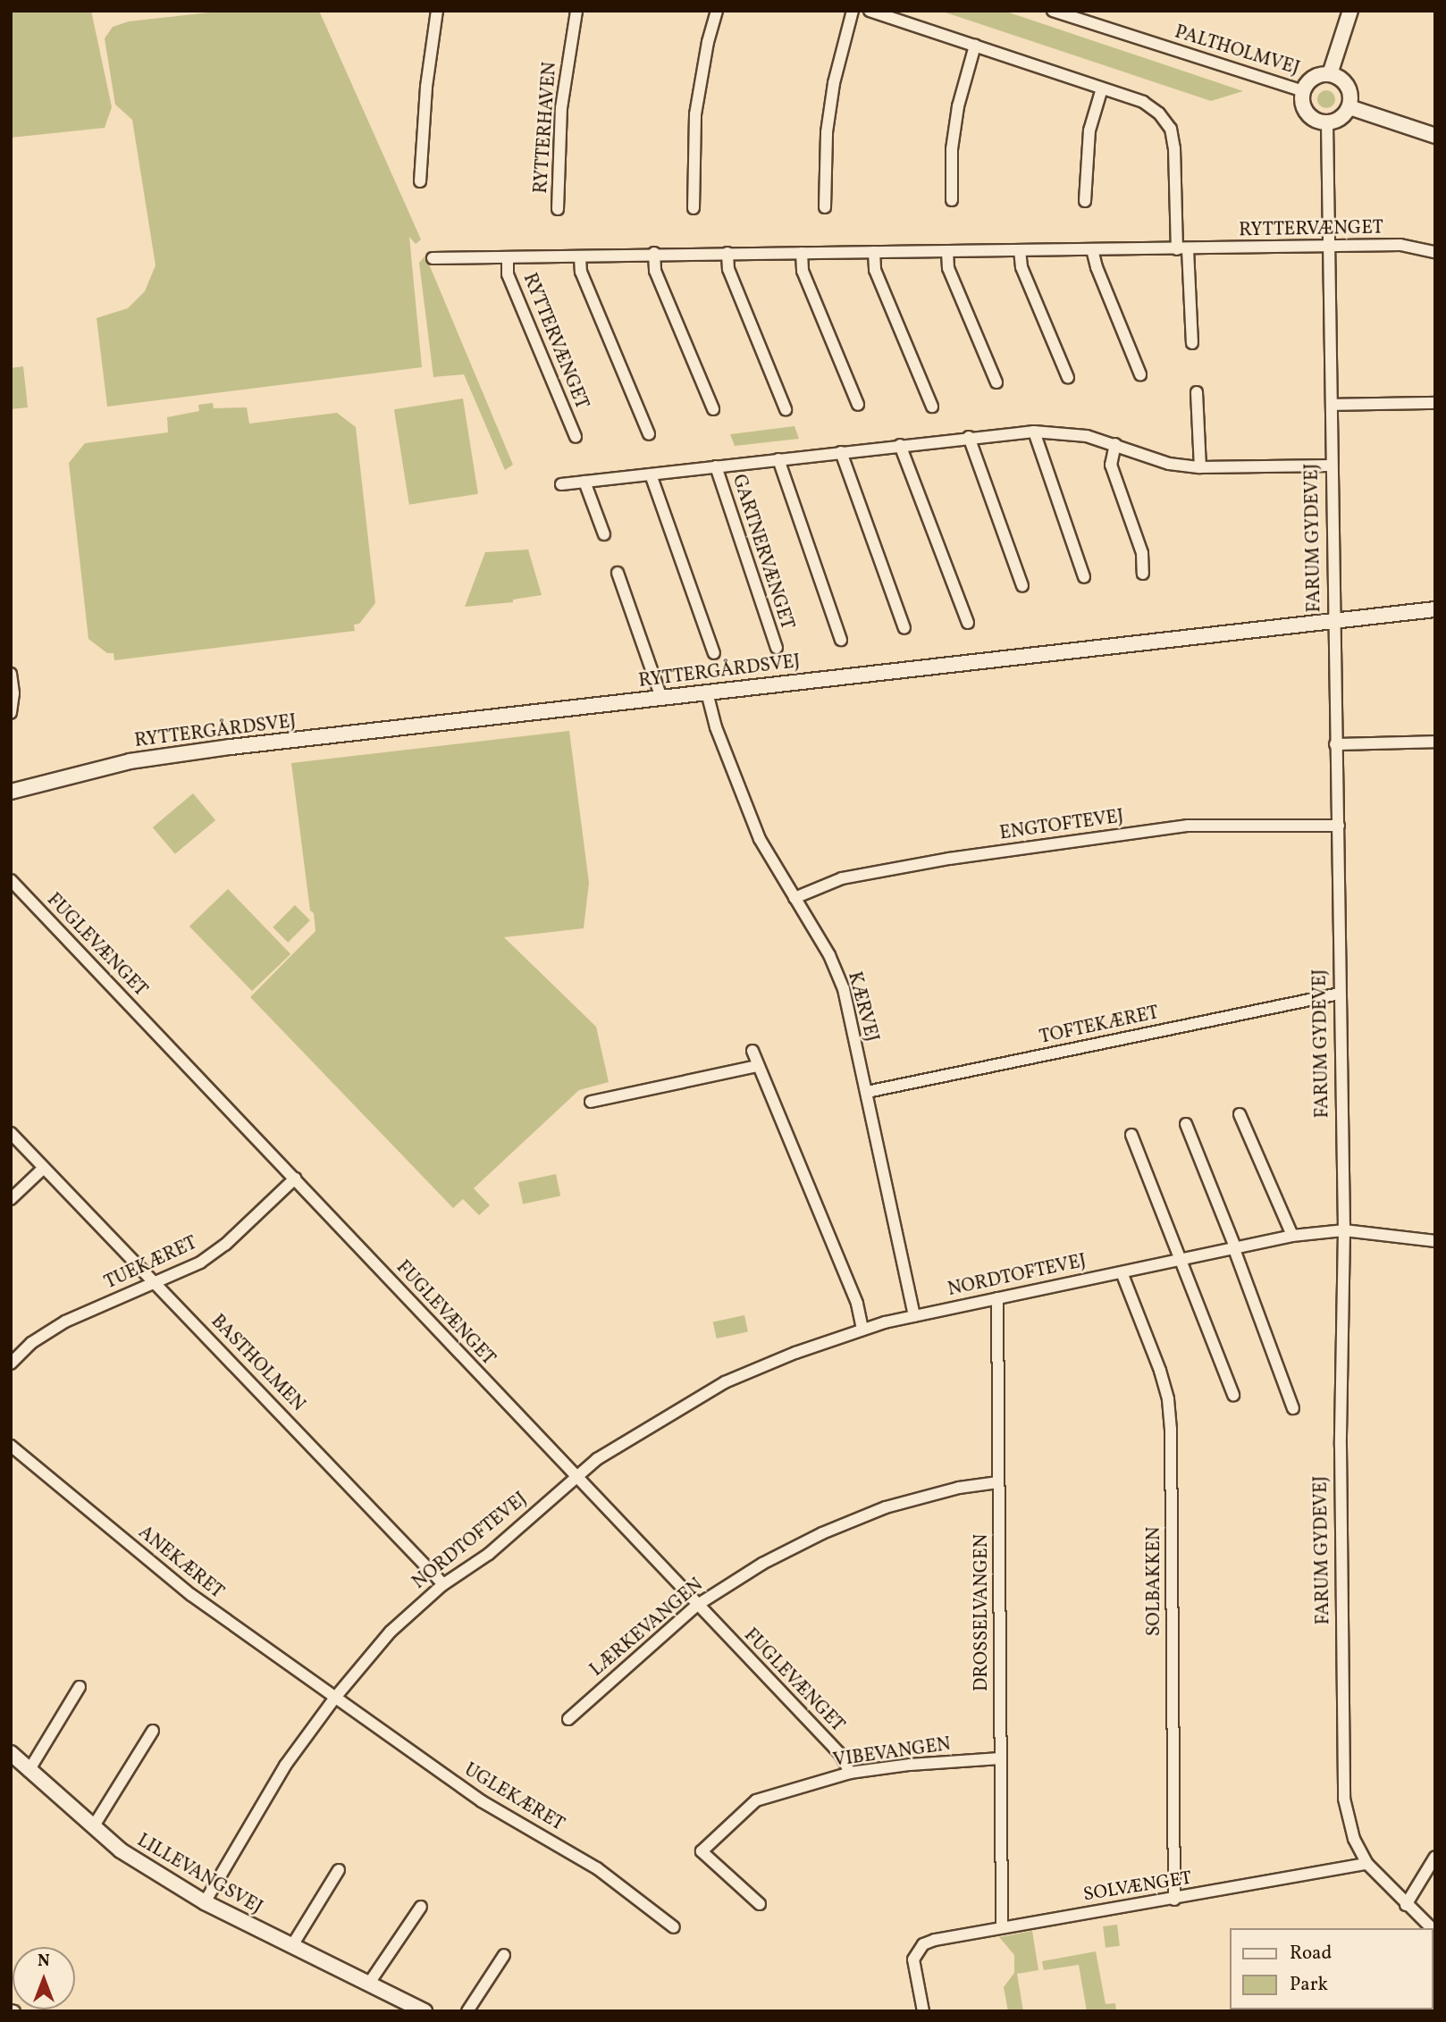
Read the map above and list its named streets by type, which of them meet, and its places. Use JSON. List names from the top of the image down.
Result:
{
  "streets": {
    "street": [
      "PALTHOLMVEJ",
      "RYTTERHAVEN",
      "RYTTERVÆNGET",
      "FARUM GYDEVEJ",
      "GARTNERVÆNGET",
      "RYTTERGÅRDSVEJ",
      "ENGTOFTEVEJ",
      "FUGLEVÆNGET",
      "KÆRVEJ",
      "TOFTEKÆRET",
      "TUEKÆRET",
      "NORDTOFTEVEJ",
      "BASTHOLMEN",
      "ANEKÆRET",
      "SOLBAKKEN",
      "DROSSELVANGEN",
      "LÆRKEVANGEN",
      "VIBEVANGEN",
      "UGLEKÆRET",
      "LILLEVANGSVEJ",
      "SOLVÆNGET"
    ]
  },
  "crossings": [
    ["PALTHOLMVEJ", "FARUM GYDEVEJ"],
    ["RYTTERVÆNGET", "FARUM GYDEVEJ"],
    ["FARUM GYDEVEJ", "GARTNERVÆNGET"],
    ["FARUM GYDEVEJ", "RYTTERGÅRDSVEJ"],
    ["FARUM GYDEVEJ", "ENGTOFTEVEJ"],
    ["FARUM GYDEVEJ", "TOFTEKÆRET"],
    ["FARUM GYDEVEJ", "NORDTOFTEVEJ"],
    ["FARUM GYDEVEJ", "SOLVÆNGET"],
    ["RYTTERGÅRDSVEJ", "KÆRVEJ"],
    ["ENGTOFTEVEJ", "KÆRVEJ"],
    ["FUGLEVÆNGET", "TUEKÆRET"],
    ["FUGLEVÆNGET", "NORDTOFTEVEJ"],
    ["FUGLEVÆNGET", "LÆRKEVANGEN"],
    ["FUGLEVÆNGET", "VIBEVANGEN"],
    ["KÆRVEJ", "TOFTEKÆRET"],
    ["KÆRVEJ", "NORDTOFTEVEJ"],
    ["TUEKÆRET", "BASTHOLMEN"],
    ["NORDTOFTEVEJ", "BASTHOLMEN"],
    ["NORDTOFTEVEJ", "ANEKÆRET"],
    ["NORDTOFTEVEJ", "SOLBAKKEN"],
    ["NORDTOFTEVEJ", "DROSSELVANGEN"],
    ["NORDTOFTEVEJ", "UGLEKÆRET"],
    ["NORDTOFTEVEJ", "LILLEVANGSVEJ"],
    ["ANEKÆRET", "UGLEKÆRET"],
    ["SOLBAKKEN", "SOLVÆNGET"],
    ["DROSSELVANGEN", "LÆRKEVANGEN"],
    ["DROSSELVANGEN", "VIBEVANGEN"],
    ["DROSSELVANGEN", "SOLVÆNGET"]
  ],
  "legend": ["Road", "Park"],
  "north": "top"
}
